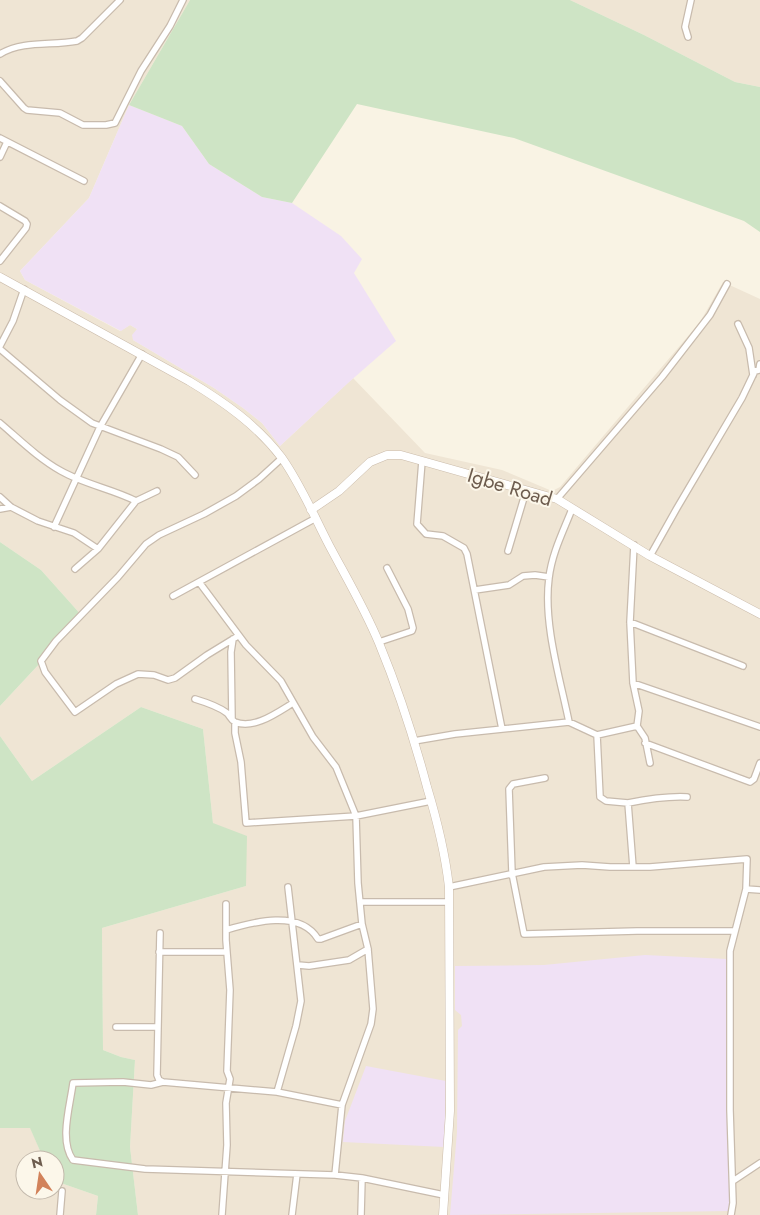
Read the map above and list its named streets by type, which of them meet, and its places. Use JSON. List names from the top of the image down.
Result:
{
  "streets": {
    "main road": ["Igbe Road"]
  },
  "north": "top"
}
